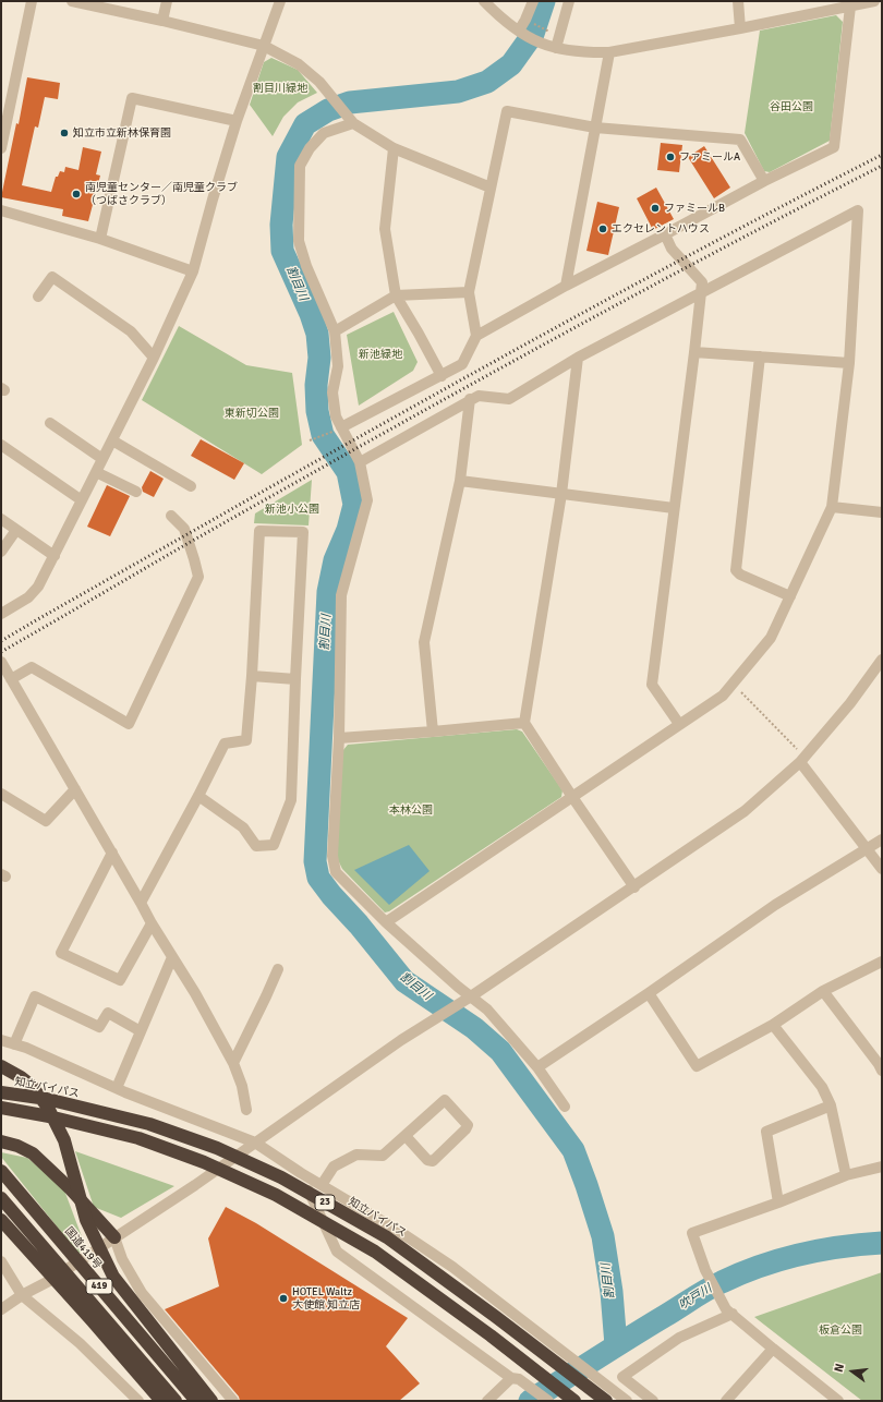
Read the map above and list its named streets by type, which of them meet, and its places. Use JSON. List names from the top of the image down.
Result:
{
  "streets": {
    "highway": [
      "知立バイパス",
      "23",
      "国道419号",
      "419"
    ]
  },
  "water": ["割目川", "吹戸川"],
  "parks": [
    "割目川緑地",
    "谷田公園",
    "新池緑地",
    "東新切公園",
    "新池小公園",
    "本林公園",
    "板倉公園"
  ],
  "places": [
    "知立市立新林保育園",
    "ファミールA",
    "南児童センター／南児童クラブ （つばさクラブ）",
    "ファミールB",
    "エクセレントハウス",
    "HOTEL Waltz 大使館 知立店"
  ],
  "north": "left"
}
